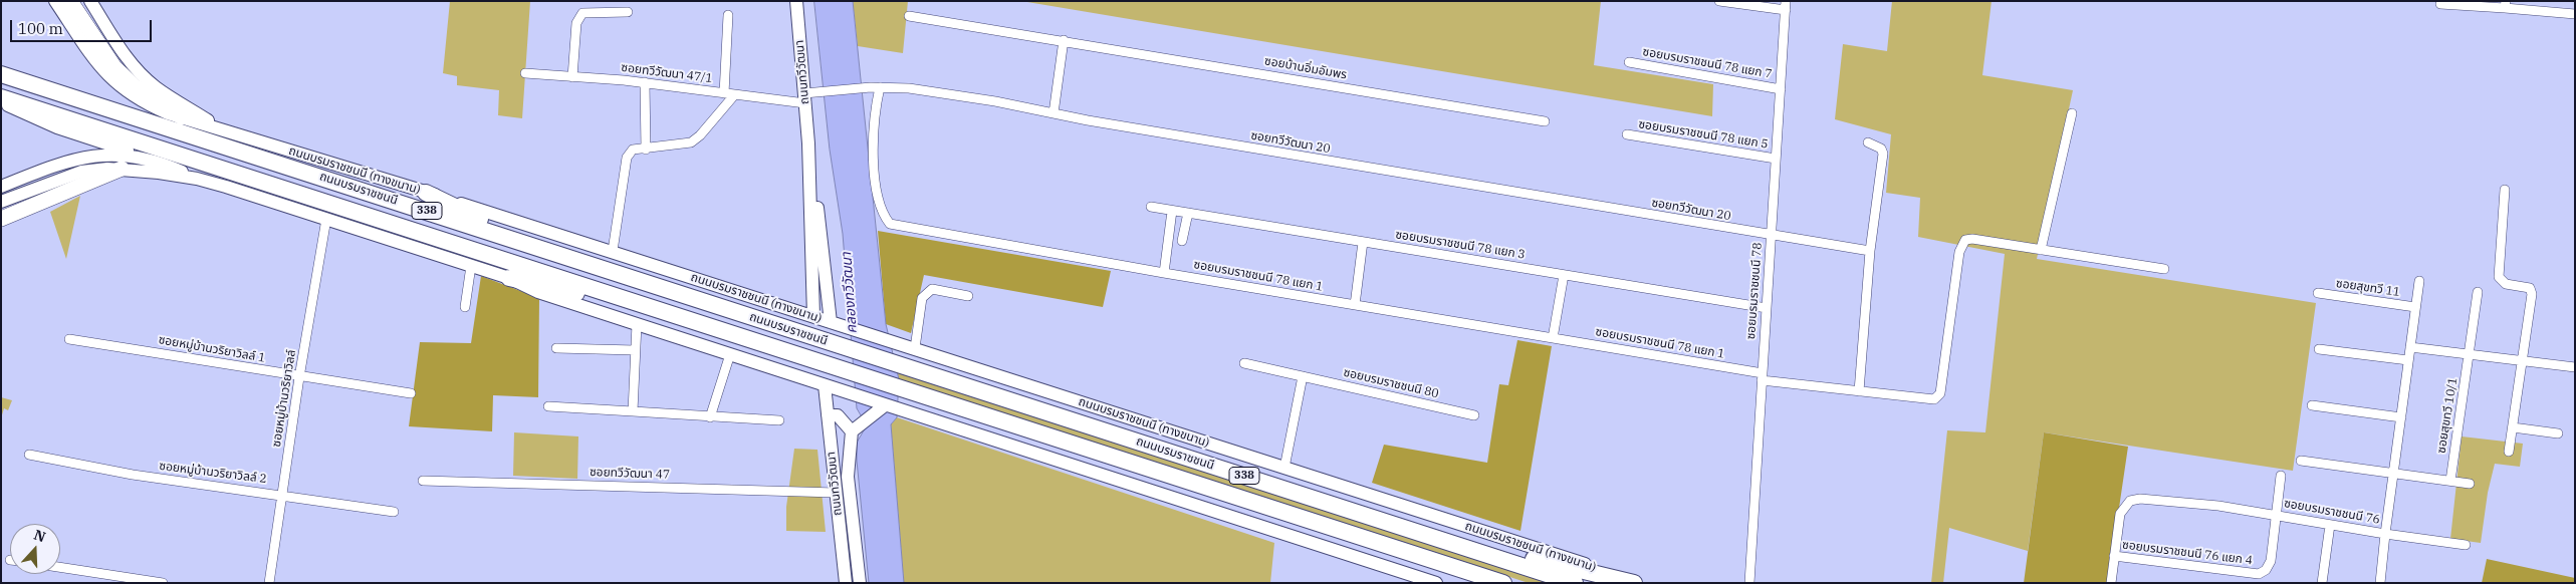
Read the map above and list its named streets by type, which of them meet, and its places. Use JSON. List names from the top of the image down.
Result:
{
  "streets": {
    "highway": ["ถนนบรมราชชนนี", "338"],
    "main road": ["ถนนทวีวัฒนา", "ถนนบรมราชชนนี (ทางขนาน)"],
    "street": [
      "ซอยบรมราชชนนี 78 แยก 7",
      "ซอยบ้านอิ่มอัมพร",
      "ซอยทวีวัฒนา 47/1",
      "ซอยบรมราชชนนี 78 แยก 5",
      "ซอยทวีวัฒนา 20",
      "ซอยบรมราชชนนี 78 แยก 3",
      "ซอยบรมราชชนนี 78 แยก 1",
      "ซอยสุขทวี 11",
      "ซอยบรมราชชนนี 78",
      "ซอยหมู่บ้านวริยาวิลล์ 1",
      "ซอยบรมราชชนนี 80",
      "ซอยหมู่บ้านวริยาวิลล์",
      "ซอยสุขทวี 10/1",
      "ซอยหมู่บ้านวริยาวิลล์ 2",
      "ซอยทวีวัฒนา 47",
      "ซอยบรมราชชนนี 76",
      "ซอยบรมราชชนนี 76 แยก 4"
    ]
  },
  "crossings": [
    ["ซอยบรมราชชนนี 78 แยก 7", "ซอยบรมราชชนนี 78"],
    ["ถนนทวีวัฒนา", "ซอยทวีวัฒนา 47/1"],
    ["ถนนทวีวัฒนา", "ซอยทวีวัฒนา 20"],
    ["ถนนทวีวัฒนา", "ถนนบรมราชชนนี (ทางขนาน)"],
    ["ถนนทวีวัฒนา", "ซอยทวีวัฒนา 47"],
    ["ซอยทวีวัฒนา 47/1", "ซอยทวีวัฒนา 20"],
    ["ซอยบรมราชชนนี 78 แยก 5", "ซอยบรมราชชนนี 78"],
    ["ซอยทวีวัฒนา 20", "ซอยบรมราชชนนี 78 แยก 1"],
    ["ซอยทวีวัฒนา 20", "ซอยบรมราชชนนี 78"],
    ["ซอยบรมราชชนนี 78 แยก 3", "ซอยบรมราชชนนี 78"],
    ["ซอยบรมราชชนนี 78 แยก 1", "ซอยบรมราชชนนี 78"],
    ["ซอยสุขทวี 11", "ซอยบรมราชชนนี 76"],
    ["ซอยหมู่บ้านวริยาวิลล์ 1", "ซอยหมู่บ้านวริยาวิลล์"],
    ["ซอยหมู่บ้านวริยาวิลล์", "ซอยหมู่บ้านวริยาวิลล์ 2"],
    ["ซอยบรมราชชนนี 76", "ซอยบรมราชชนนี 76 แยก 4"]
  ],
  "water": ["คลองทวีวัฒนา"],
  "scale_bar": "100 m",
  "north": "top"
}
